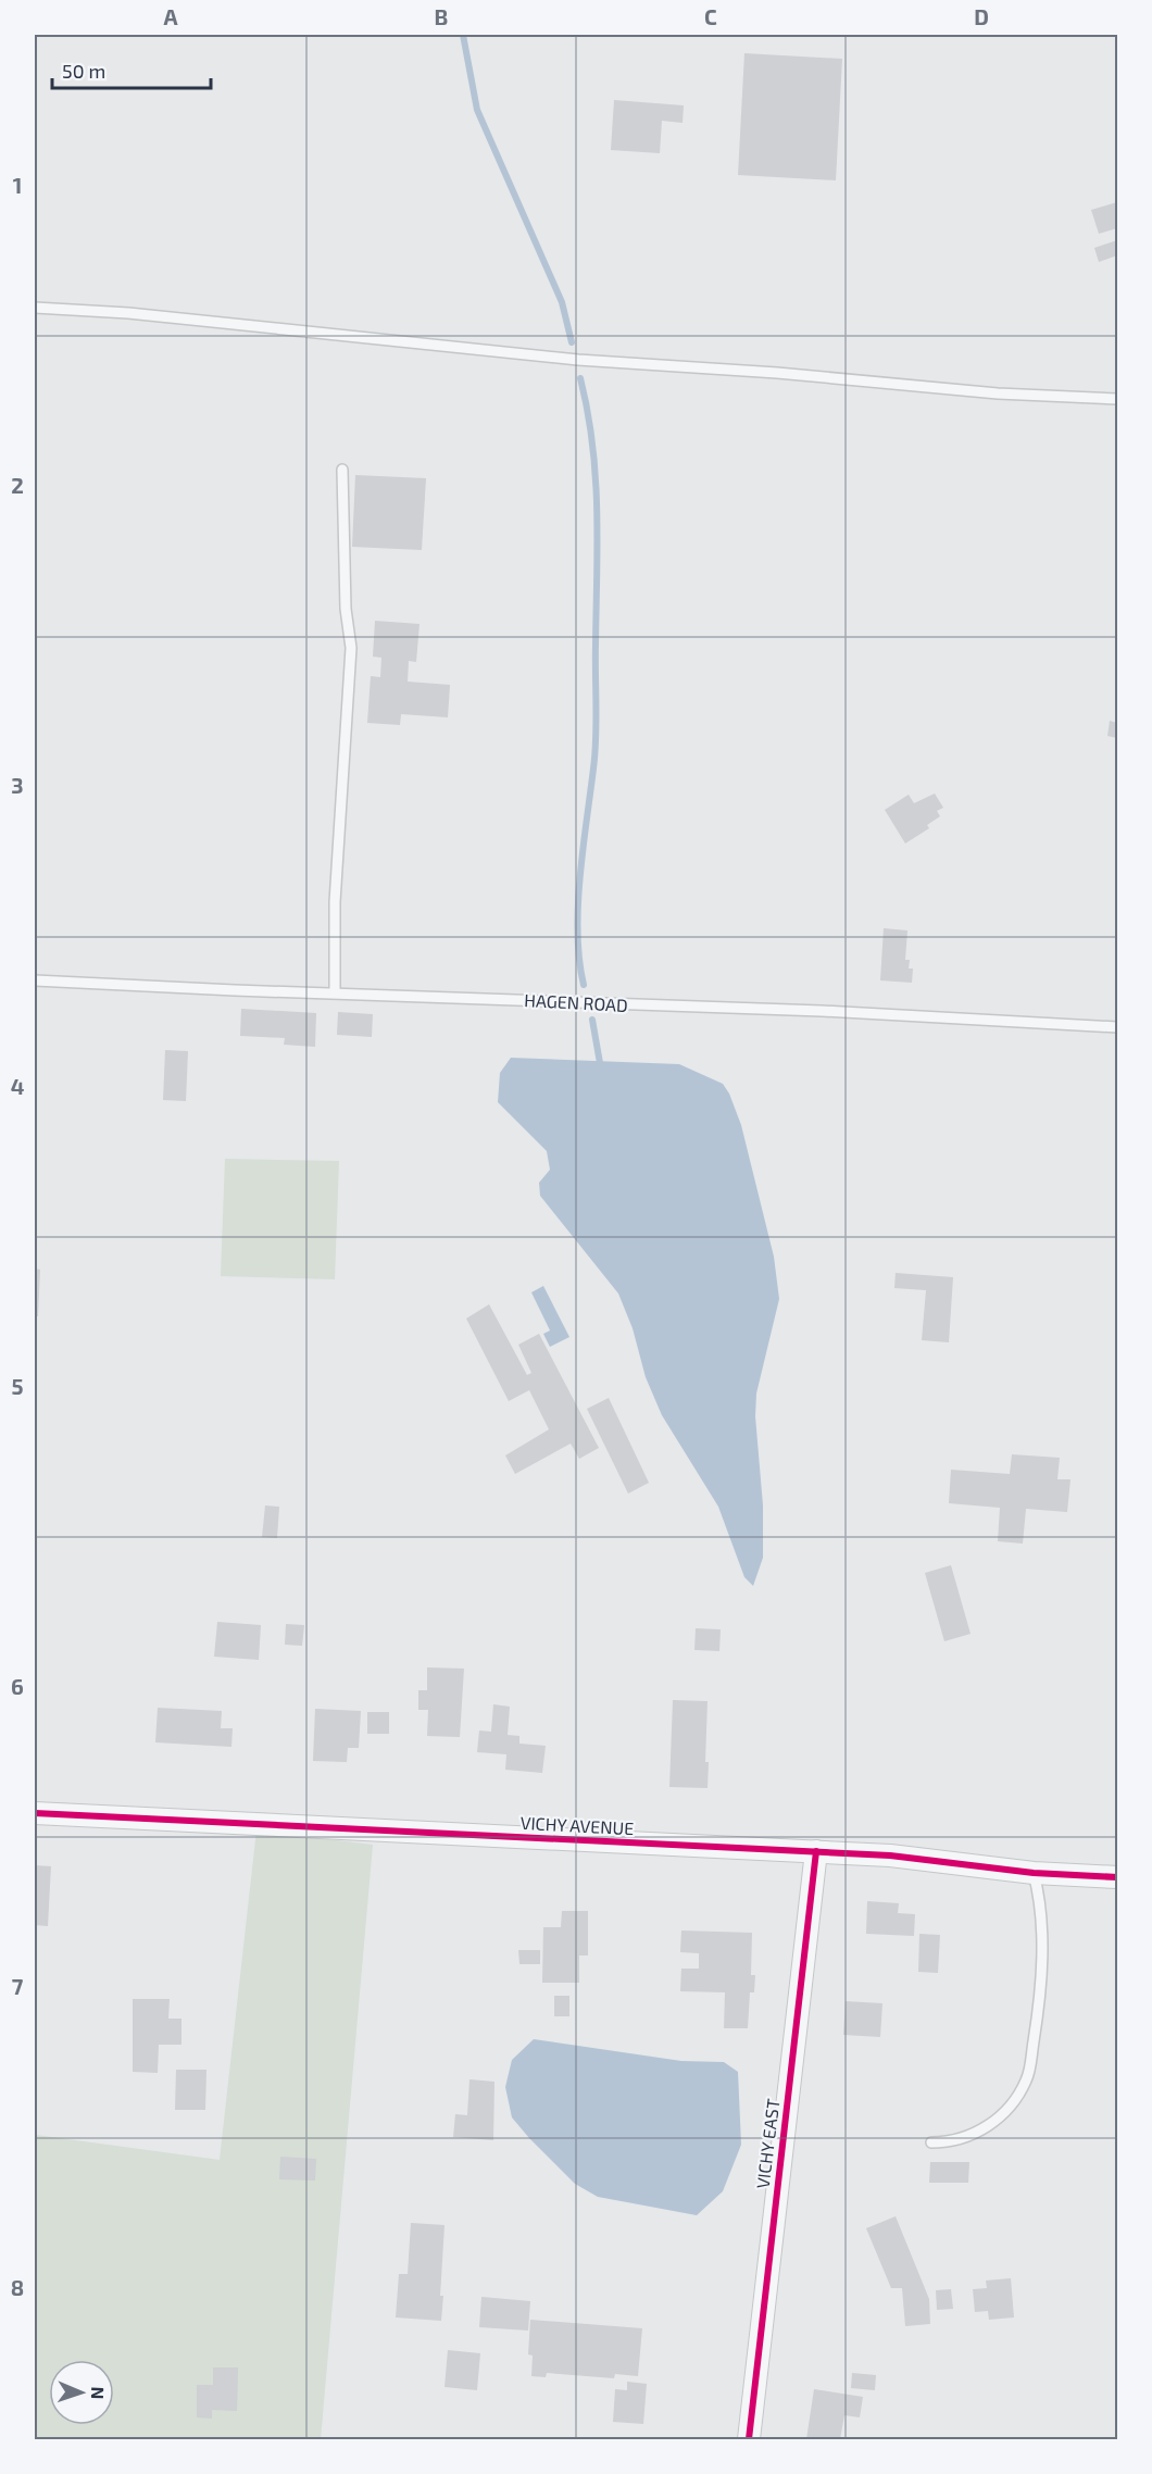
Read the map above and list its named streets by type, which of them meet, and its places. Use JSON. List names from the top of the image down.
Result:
{
  "streets": {
    "street": ["VICHY AVENUE", "VICHY EAST"],
    "lane": ["HAGEN ROAD"]
  },
  "crossings": [
    ["VICHY AVENUE", "VICHY EAST"]
  ],
  "scale_bar": "50 m",
  "north": "right",
  "grid": {
    "columns": [
      "A",
      "B",
      "C",
      "D"
    ],
    "rows": [
      "1",
      "2",
      "3",
      "4",
      "5",
      "6",
      "7",
      "8"
    ]
  }
}
